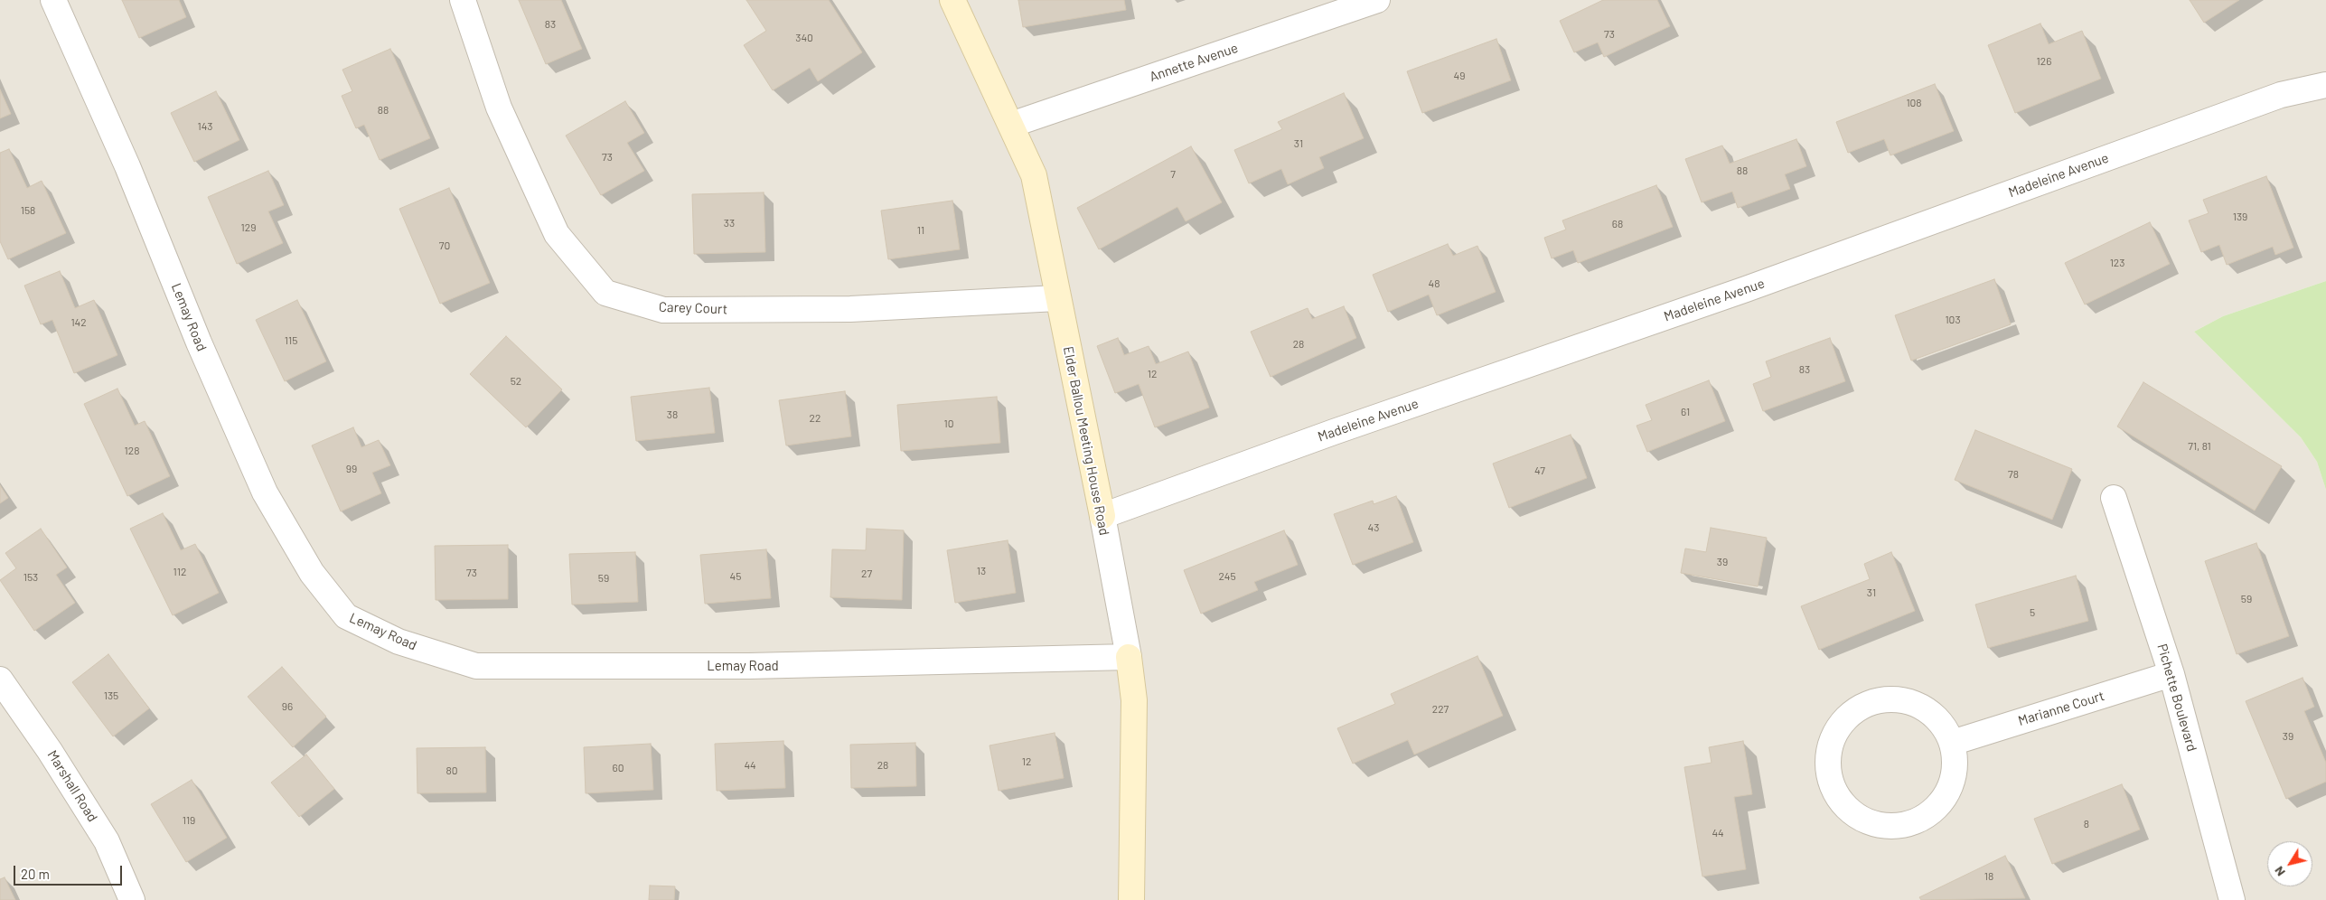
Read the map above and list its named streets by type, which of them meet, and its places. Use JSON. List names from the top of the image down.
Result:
{
  "streets": {
    "street": [
      "Annette Avenue",
      "Madeleine Avenue",
      "Carey Court",
      "Lemay Road",
      "Elder Ballou Meeting House Road",
      "Pichette Boulevard",
      "Marianne Court",
      "Marshall Road"
    ]
  },
  "crossings": [
    ["Annette Avenue", "Elder Ballou Meeting House Road"],
    ["Madeleine Avenue", "Elder Ballou Meeting House Road"],
    ["Carey Court", "Elder Ballou Meeting House Road"],
    ["Lemay Road", "Elder Ballou Meeting House Road"],
    ["Pichette Boulevard", "Marianne Court"]
  ],
  "house_numbers": [
    "83",
    "73",
    "340",
    "126",
    "49",
    "108",
    "88",
    "143",
    "31",
    "73",
    "88",
    "7",
    "158",
    "139",
    "33",
    "68",
    "129",
    "11",
    "70",
    "123",
    "48",
    "103",
    "142",
    "115",
    "28",
    "83",
    "12",
    "52",
    "61",
    "38",
    "22",
    "10",
    "71, 81",
    "128",
    "99",
    "47",
    "78",
    "43",
    "39",
    "13",
    "112",
    "73",
    "27",
    "45",
    "245",
    "153",
    "59",
    "31",
    "59",
    "5",
    "135",
    "96",
    "227",
    "39",
    "12",
    "44",
    "28",
    "60",
    "80",
    "119",
    "8",
    "44",
    "18"
  ],
  "scale_bar": "20 m",
  "north": "bottom left"
}
